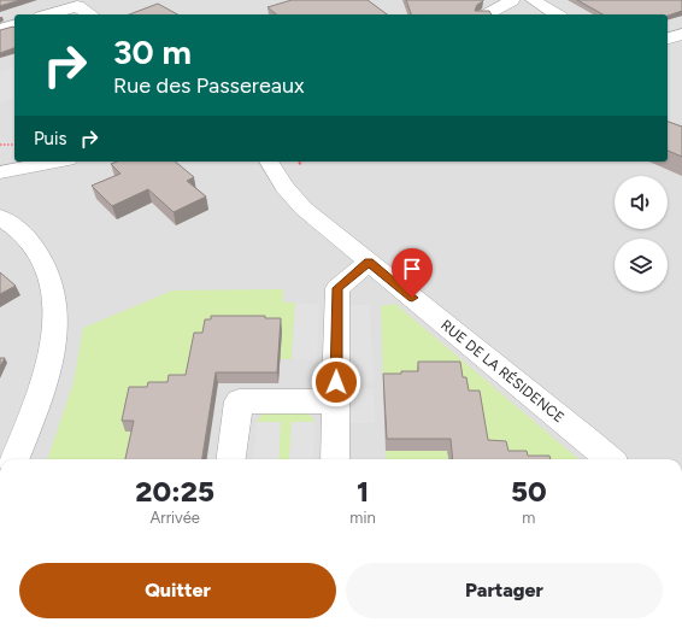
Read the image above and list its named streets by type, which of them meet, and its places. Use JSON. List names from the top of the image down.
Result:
{
  "streets": {
    "street": ["RUE DE LA RÉSIDENCE"]
  },
  "page": {
    "turn": ["30 m", "Rue des Passereaux"],
    "then": "Puis",
    "eta": [
      "20:25",
      "Arrivée",
      "1",
      "min",
      "50",
      "m"
    ],
    "buttons": ["Quitter", "Partager"]
  }
}
